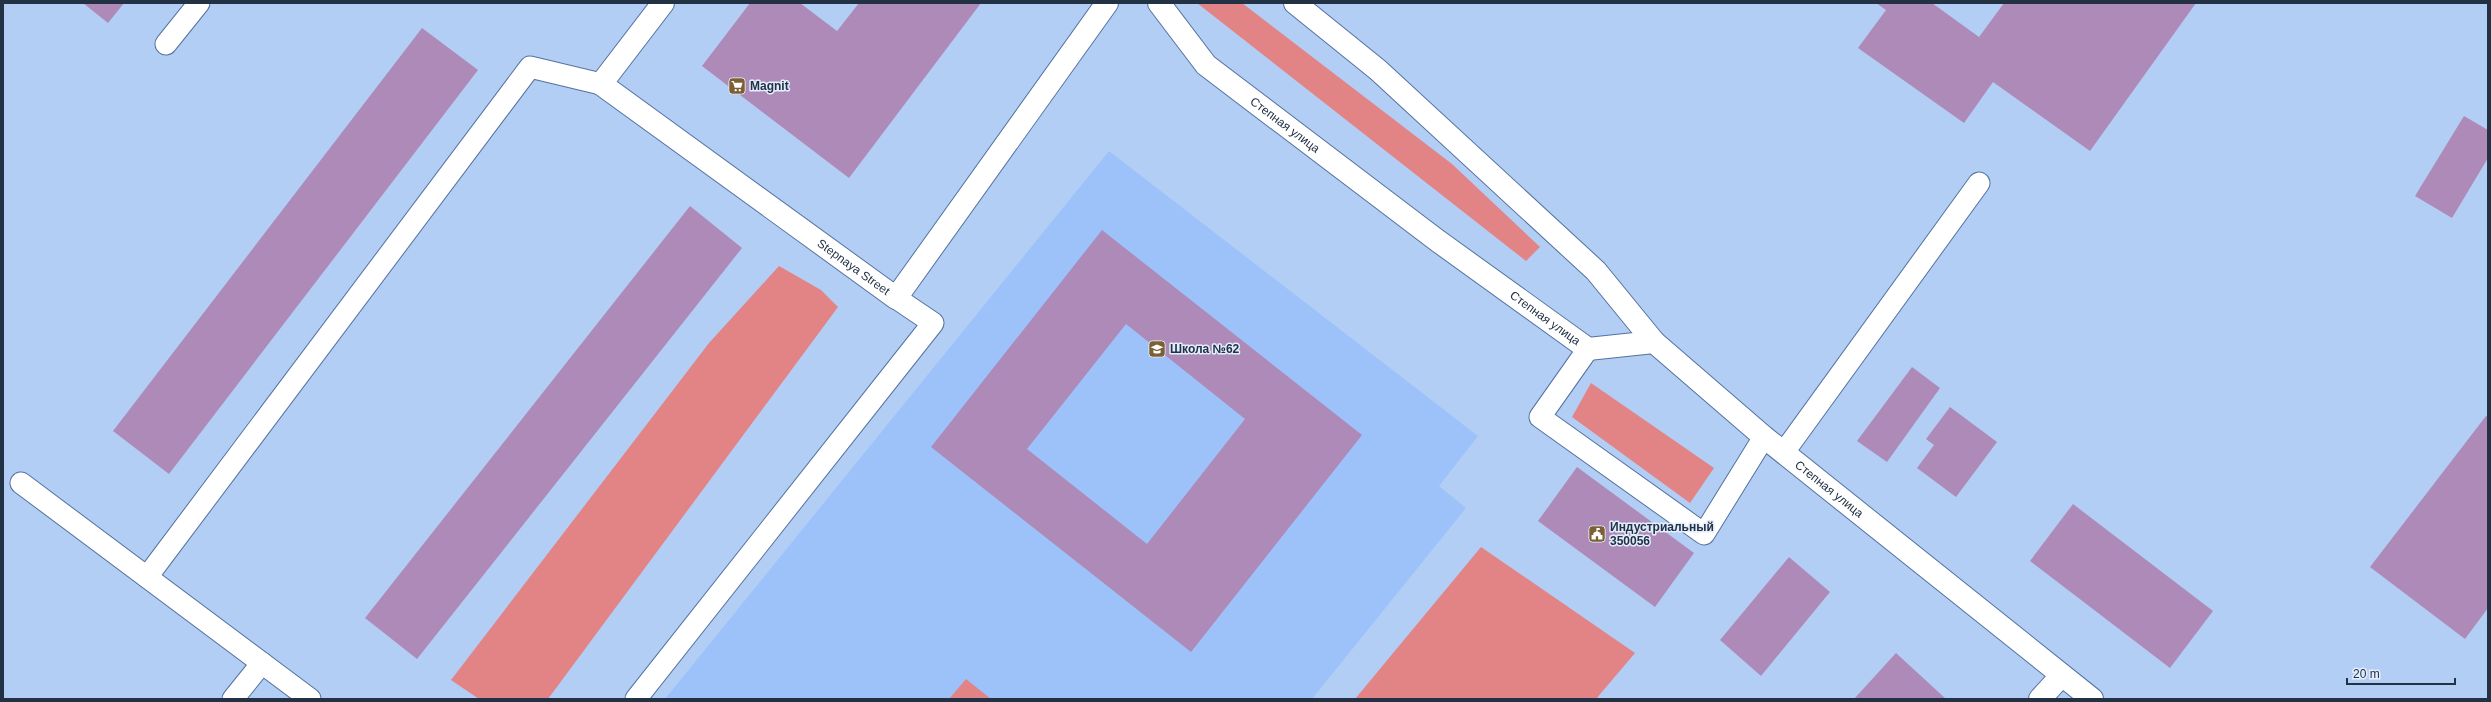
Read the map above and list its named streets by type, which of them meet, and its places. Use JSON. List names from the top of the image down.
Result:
{
  "streets": {
    "street": ["Степная улица", "Stepnaya Street"]
  },
  "places": {
    "supermarket": ["Magnit"],
    "school or university": ["Школа №62"],
    "public building": ["Индустриальный 350056"]
  },
  "scale_bar": "20 m"
}
